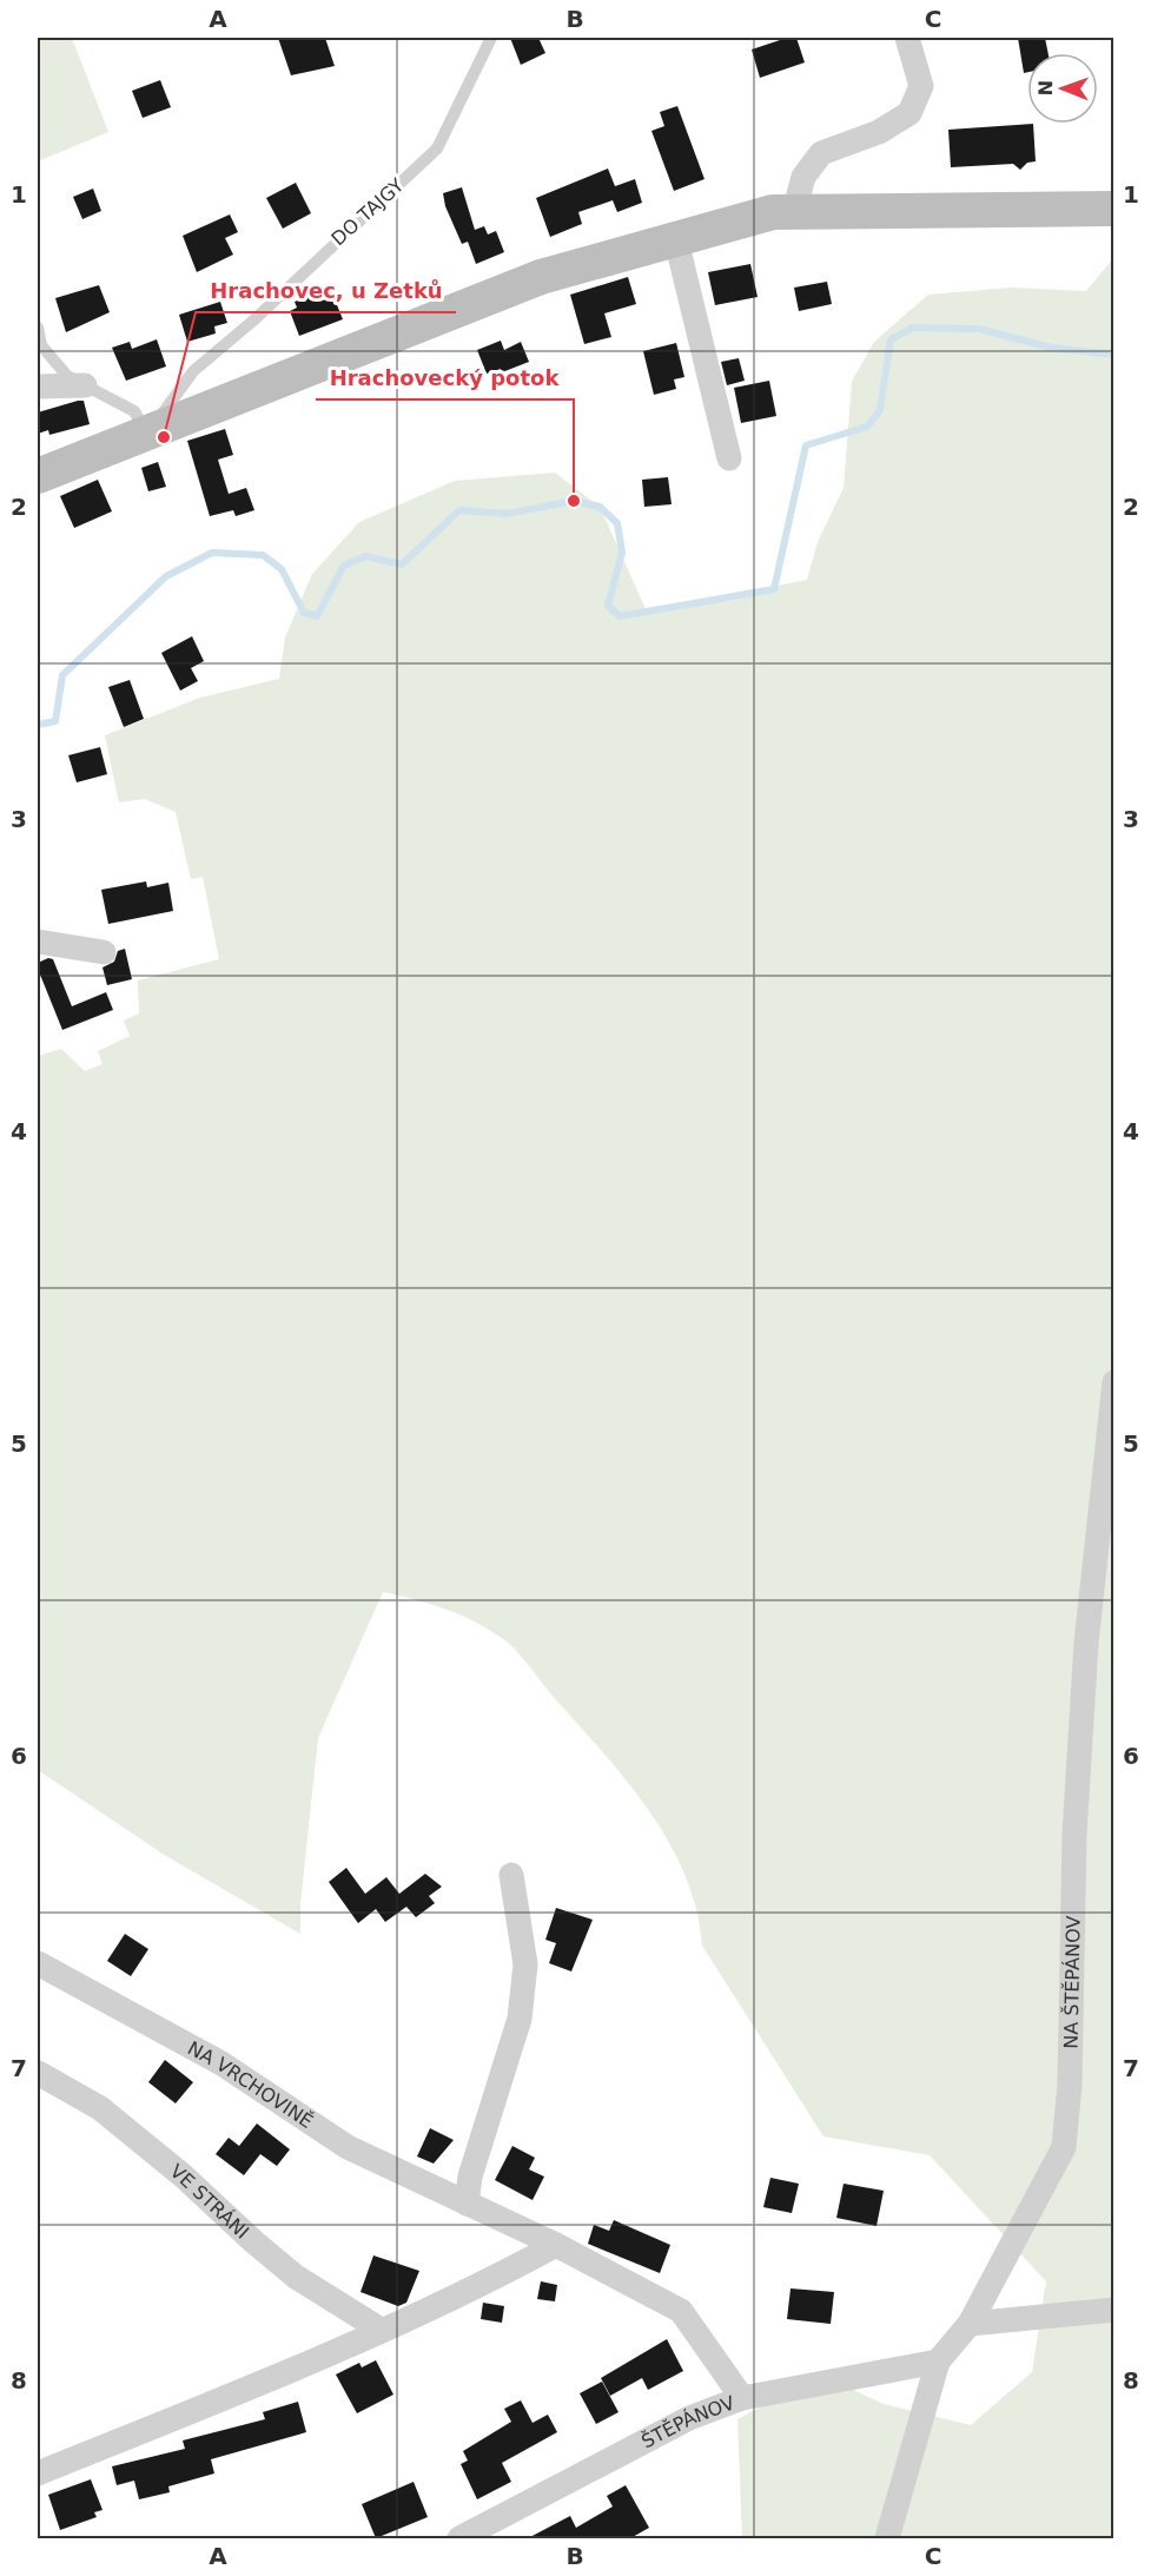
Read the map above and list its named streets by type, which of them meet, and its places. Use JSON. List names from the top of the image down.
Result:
{
  "streets": {
    "street": [
      "NA ŠTĚPÁNOV",
      "NA VRCHOVINĚ",
      "VE STRÁNI",
      "ŠTĚPÁNOV"
    ],
    "lane": ["DO TAJGY"]
  },
  "crossings": [
    ["NA ŠTĚPÁNOV", "ŠTĚPÁNOV"],
    ["NA VRCHOVINĚ", "ŠTĚPÁNOV"]
  ],
  "places": ["Hrachovec, u Zetků", "Hrachovecký potok"],
  "north": "left",
  "grid": {
    "columns": ["A", "B", "C"],
    "rows": [
      "1",
      "2",
      "3",
      "4",
      "5",
      "6",
      "7",
      "8"
    ]
  }
}
